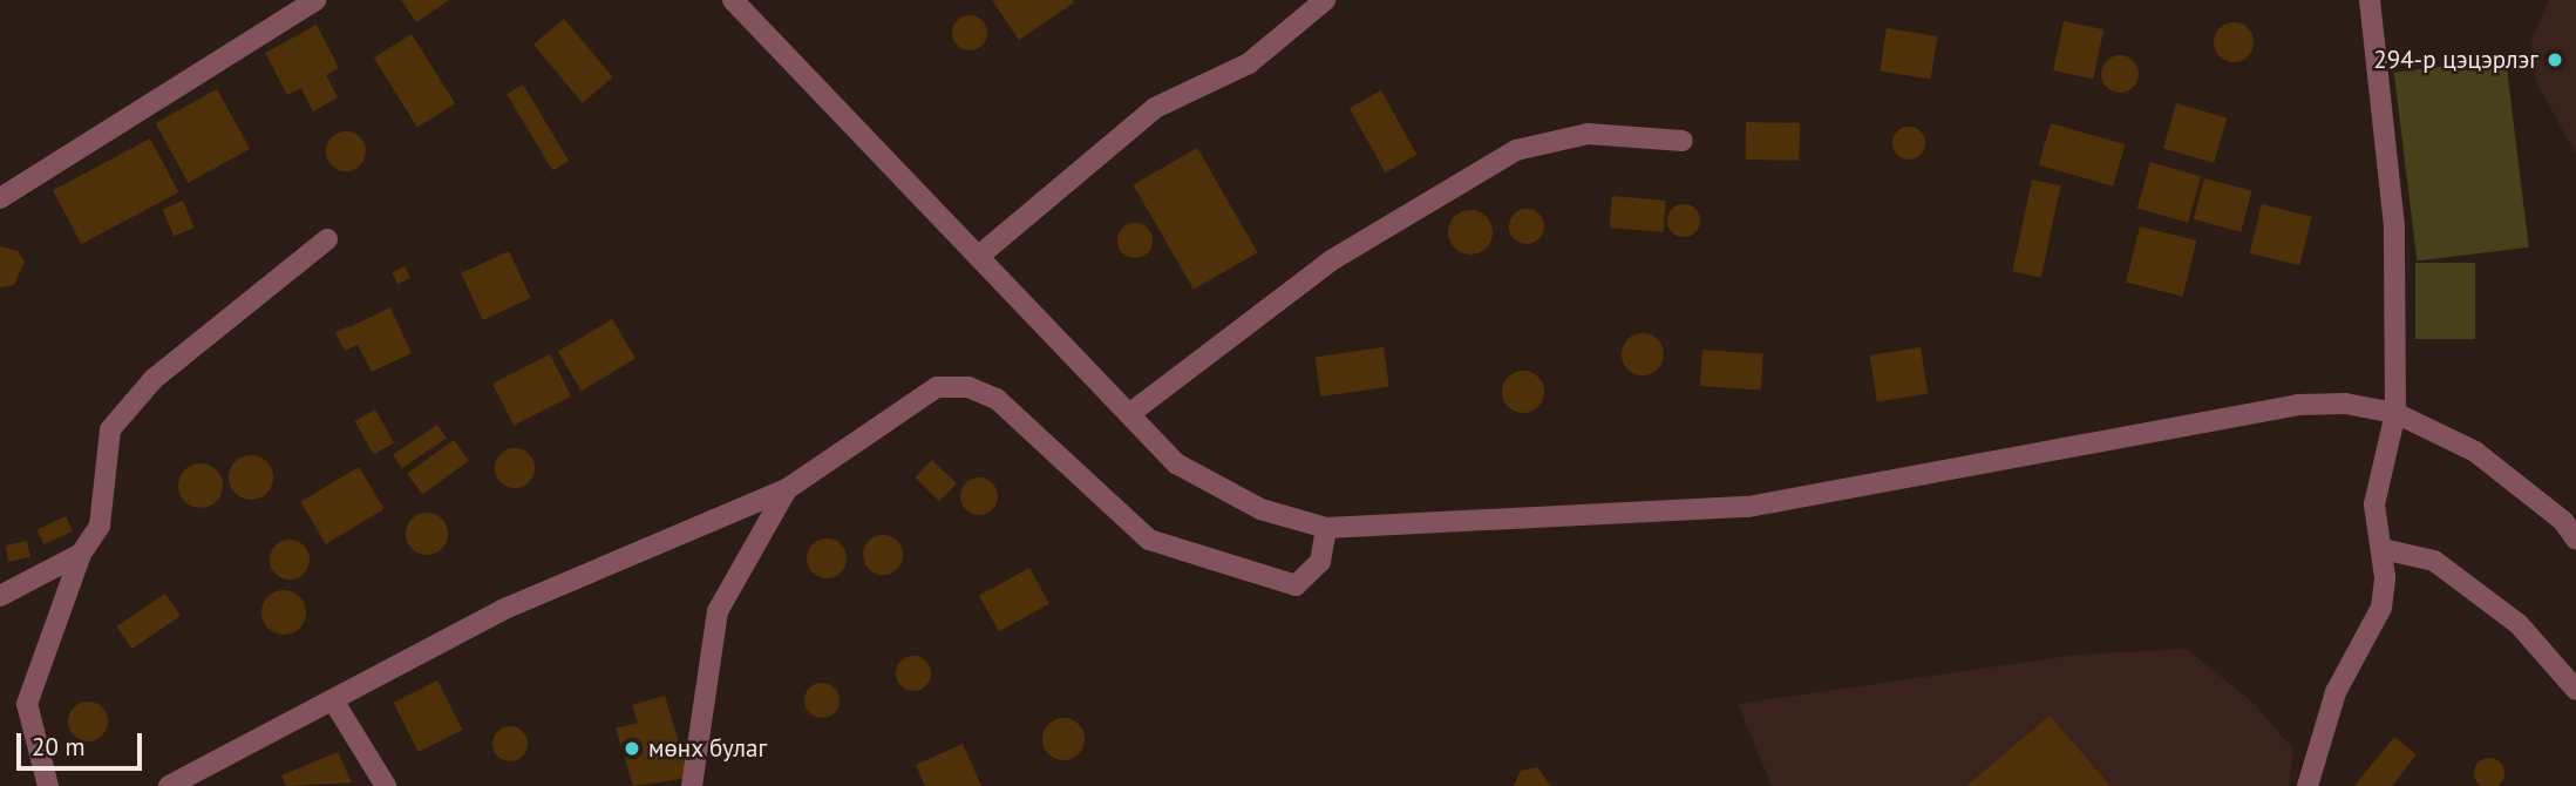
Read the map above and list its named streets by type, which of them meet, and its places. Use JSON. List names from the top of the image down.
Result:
{
  "places": ["294-р цэцэрлэг", "мөнх булаг"],
  "scale_bar": "20 m"
}
